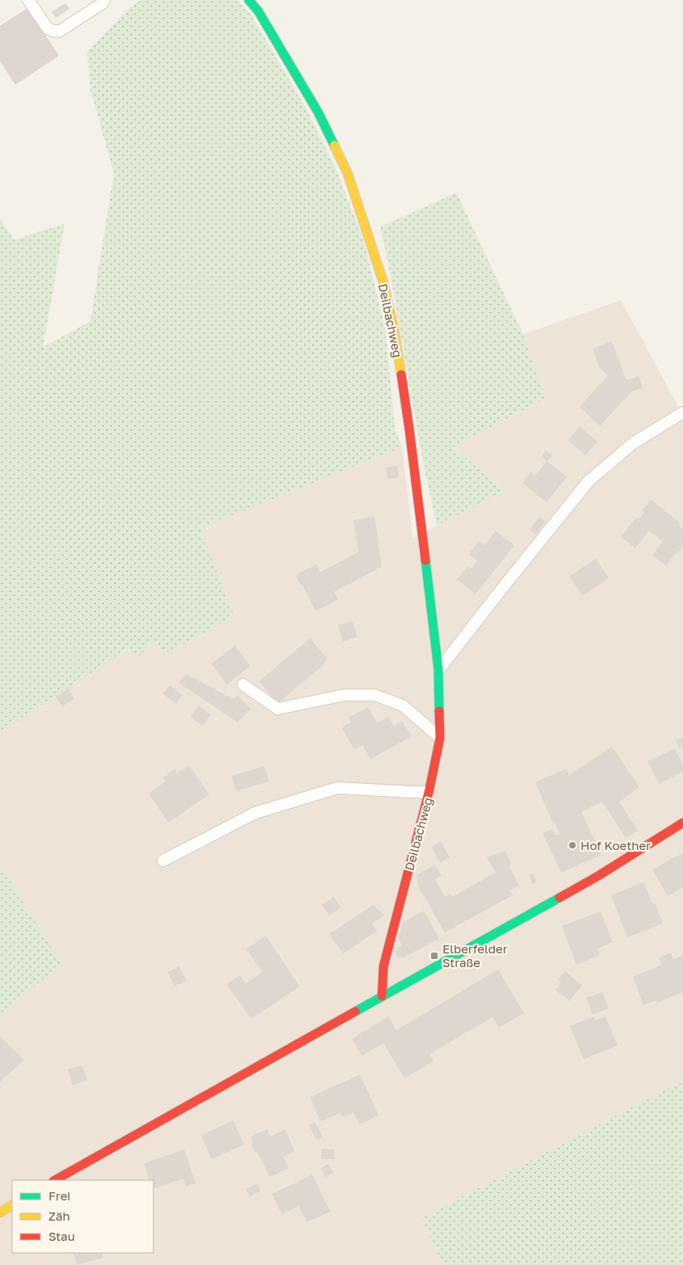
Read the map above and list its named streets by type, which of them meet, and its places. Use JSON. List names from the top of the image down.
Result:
{
  "streets": {
    "street": ["Deilbachweg"]
  },
  "places": {
    "other": ["Hof Koether"],
    "transit": ["Elberfelder Straße"]
  },
  "legend": ["Frei", "Zäh", "Stau"]
}
